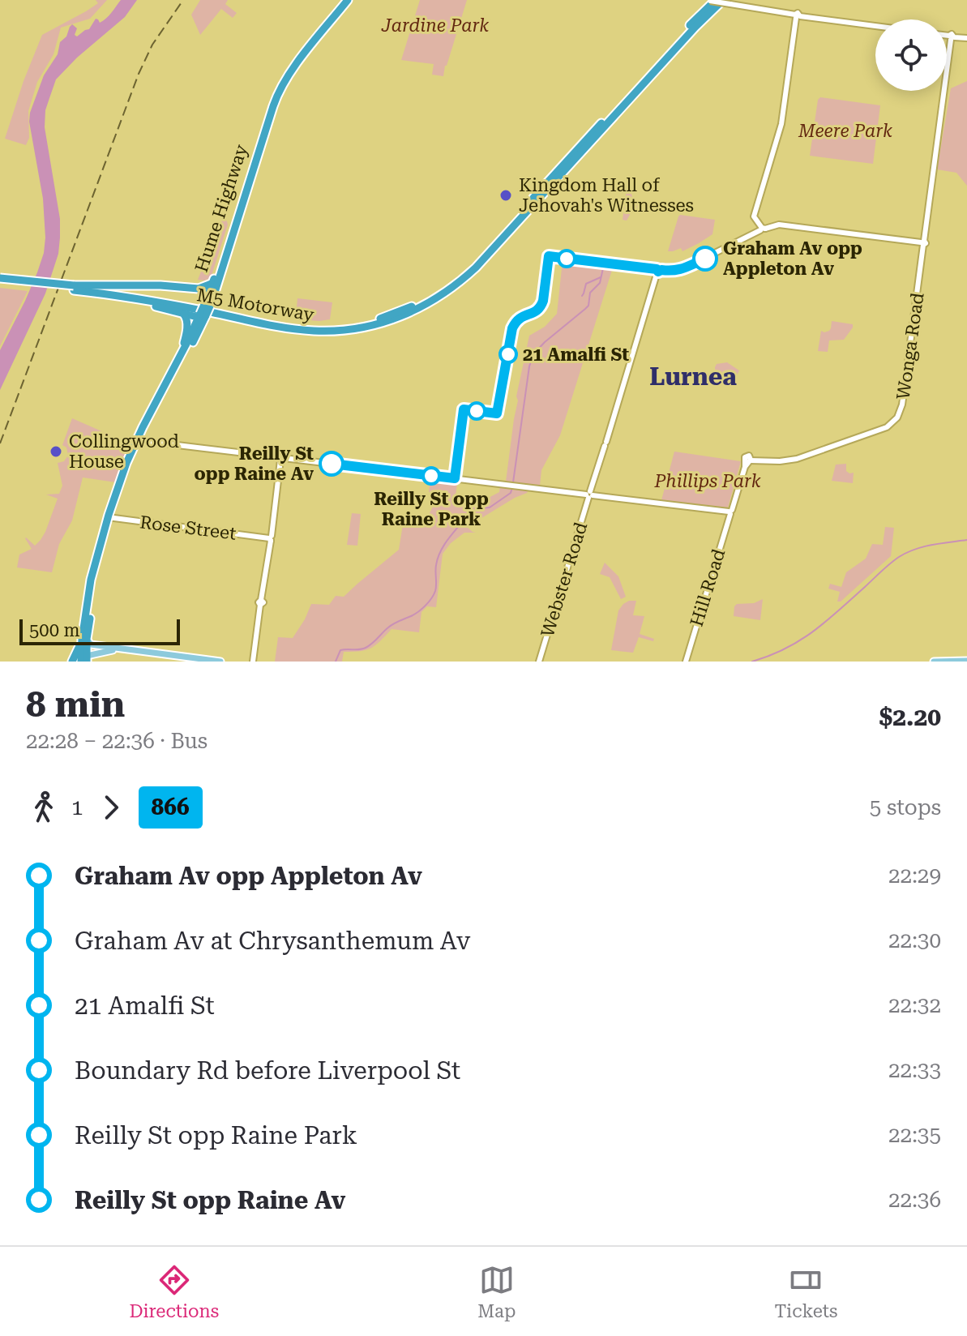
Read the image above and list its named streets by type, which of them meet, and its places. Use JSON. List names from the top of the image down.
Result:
{
  "streets": {
    "highway": ["Hume Highway", "M5 Motorway"],
    "street": [
      "Wonga Road",
      "Rose Street",
      "Webster Road",
      "Hill Road"
    ]
  },
  "crossings": [
    ["Hume Highway", "Rose Street"],
    ["Wonga Road", "Hill Road"]
  ],
  "districts": ["Lurnea"],
  "parks": ["Jardine Park", "Meere Park", "Phillips Park"],
  "places": [
    "Kingdom Hall of Jehovah's Witnesses",
    "Graham Av opp Appleton Av",
    "21 Amalfi St",
    "Collingwood House",
    "Reilly St opp Raine Av",
    "Reilly St opp Raine Park"
  ],
  "lines": ["bus line 866"],
  "scale_bar": "500 m",
  "page": {
    "scale": "500 m",
    "heading": ["8 min", "22:28 – 22:36 · Bus", "$2.20"],
    "legs": ["1", "866", "5 stops"],
    "list": [
      {
        "name": "Graham Av opp Appleton Av",
        "value": "22:29"
      },
      {
        "name": "Graham Av at Chrysanthemum Av",
        "value": "22:30"
      },
      {
        "name": "21 Amalfi St",
        "value": "22:32"
      },
      {
        "name": "Boundary Rd before Liverpool St",
        "value": "22:33"
      },
      {
        "name": "Reilly St opp Raine Park",
        "value": "22:35"
      },
      {
        "name": "Reilly St opp Raine Av",
        "value": "22:36"
      }
    ],
    "tabs": ["Directions", "Map", "Tickets"]
  }
}
